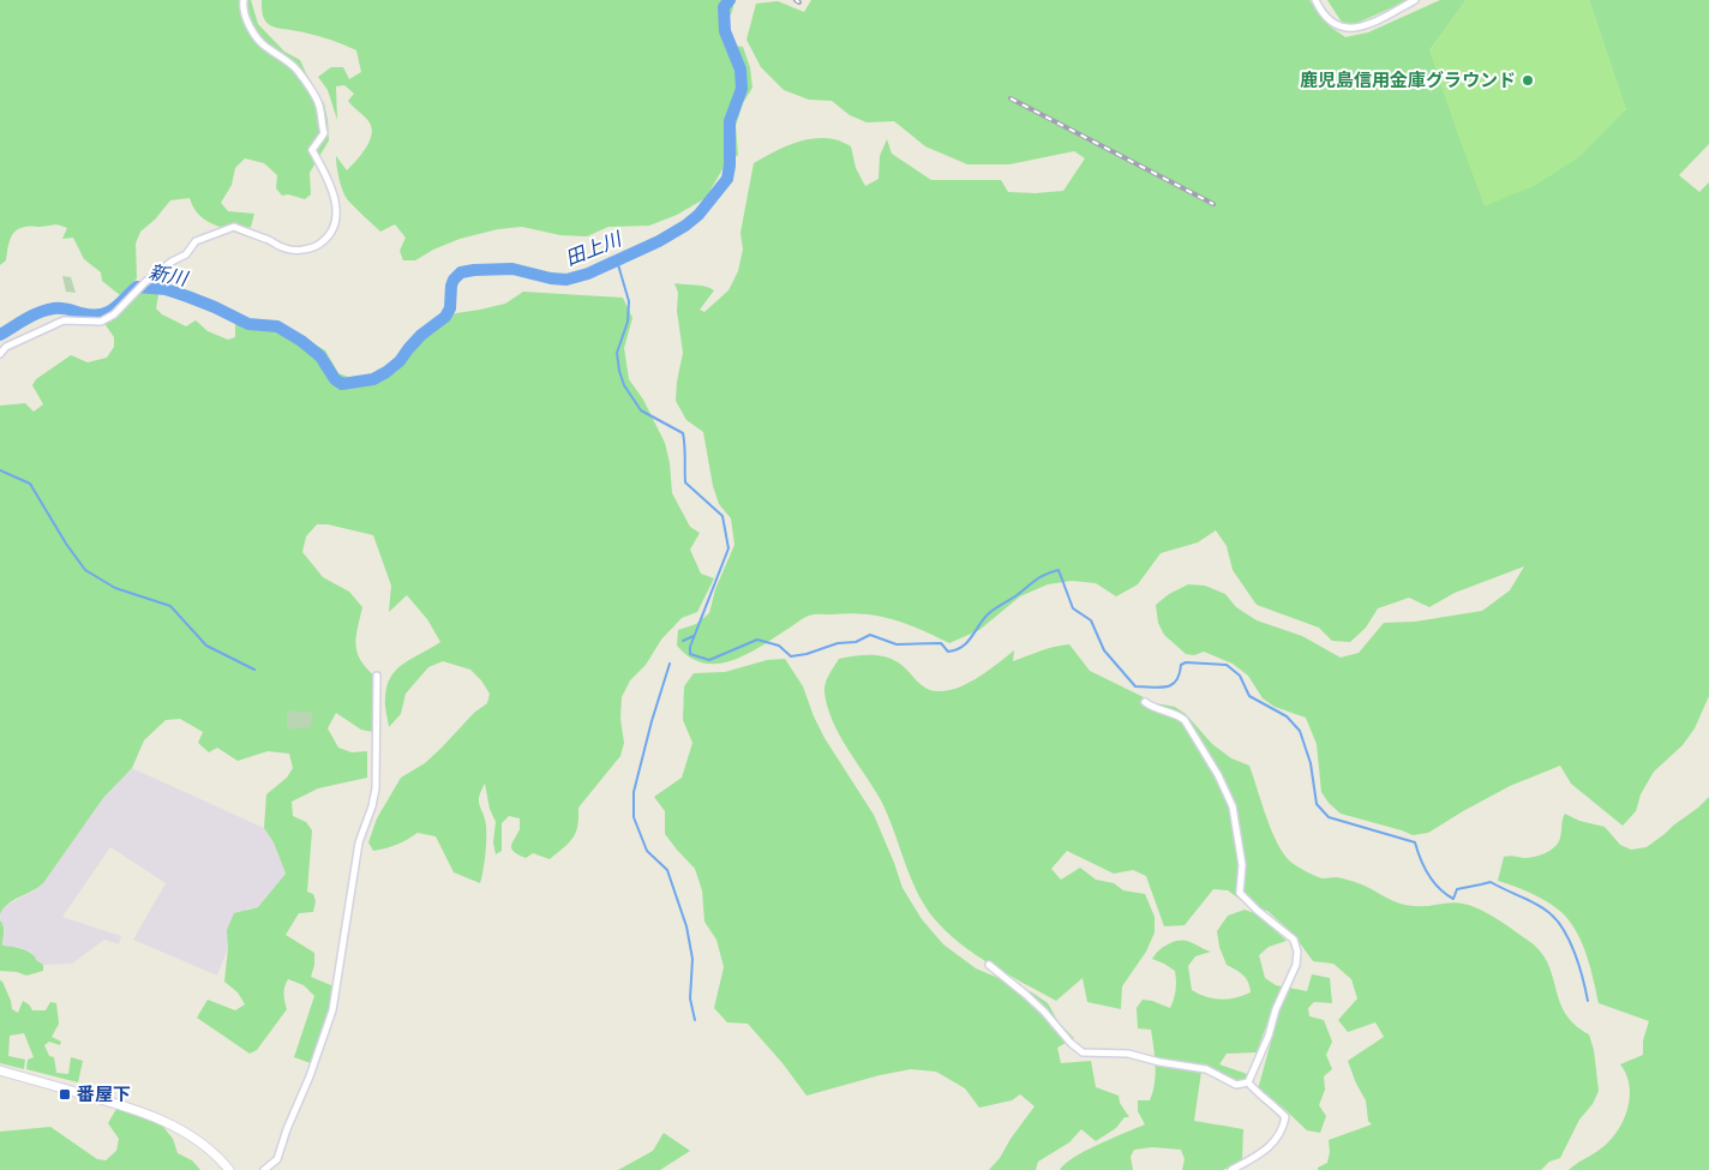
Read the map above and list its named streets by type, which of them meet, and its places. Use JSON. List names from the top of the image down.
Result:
{
  "water": ["田上川", "新川"],
  "places": {
    "other": ["鹿児島信用金庫グラウンド"],
    "transit": ["番屋下"]
  }
}
